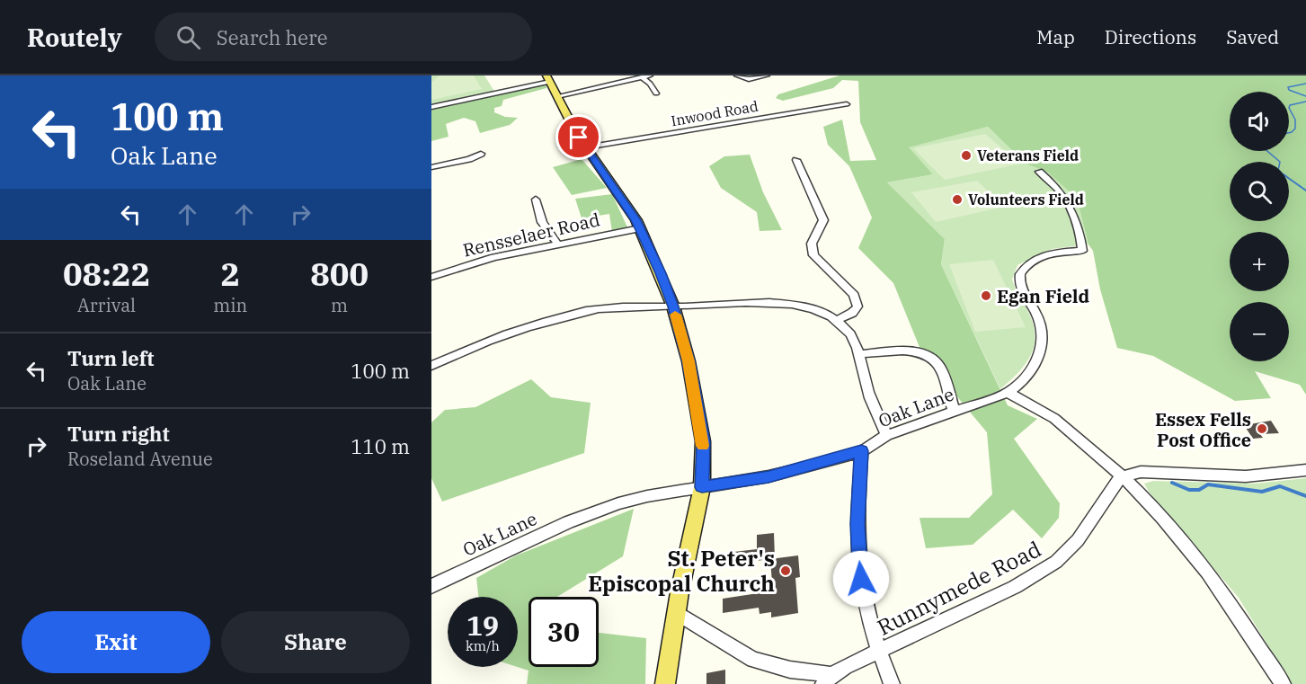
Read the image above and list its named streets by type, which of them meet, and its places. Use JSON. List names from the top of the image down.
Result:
{
  "streets": {
    "street": [
      "Inwood Road",
      "Rensselaer Road",
      "Oak Lane",
      "Runnymede Road"
    ]
  },
  "places": [
    "Veterans Field",
    "Volunteers Field",
    "Egan Field",
    "Essex Fells Post Office",
    "St. Peter's Episcopal Church"
  ],
  "page": {
    "header": "Routely",
    "search": "Search here",
    "nav": ["Map", "Directions", "Saved"],
    "turn": ["100 m", "Oak Lane"],
    "map_buttons": ["+", "−"],
    "eta": [
      "08:22",
      "Arrival",
      "2",
      "min",
      "800",
      "m"
    ],
    "list": [
      {
        "name": "Turn left",
        "note": "Oak Lane",
        "value": "100 m"
      },
      {
        "name": "Turn right",
        "note": "Roseland Avenue",
        "value": "110 m"
      }
    ],
    "speed": "19 km/h",
    "limit": "30",
    "buttons": ["Exit", "Share"]
  }
}
